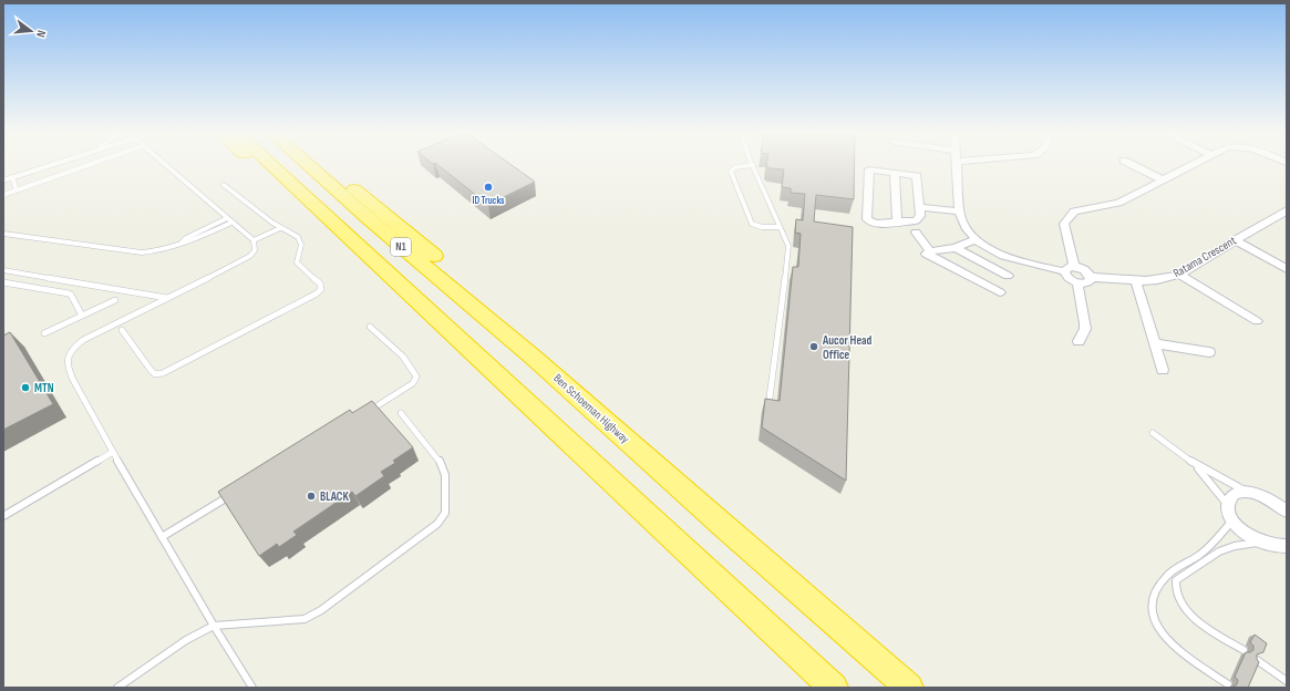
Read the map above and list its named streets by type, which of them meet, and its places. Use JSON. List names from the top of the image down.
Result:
{
  "streets": {
    "highway": ["N1", "Ben Schoeman Highway"],
    "street": ["Ratama Crescent"]
  },
  "places": [
    "ID Trucks",
    "Aucor Head Office",
    "MTN",
    "BLACK"
  ],
  "north": "right"
}
